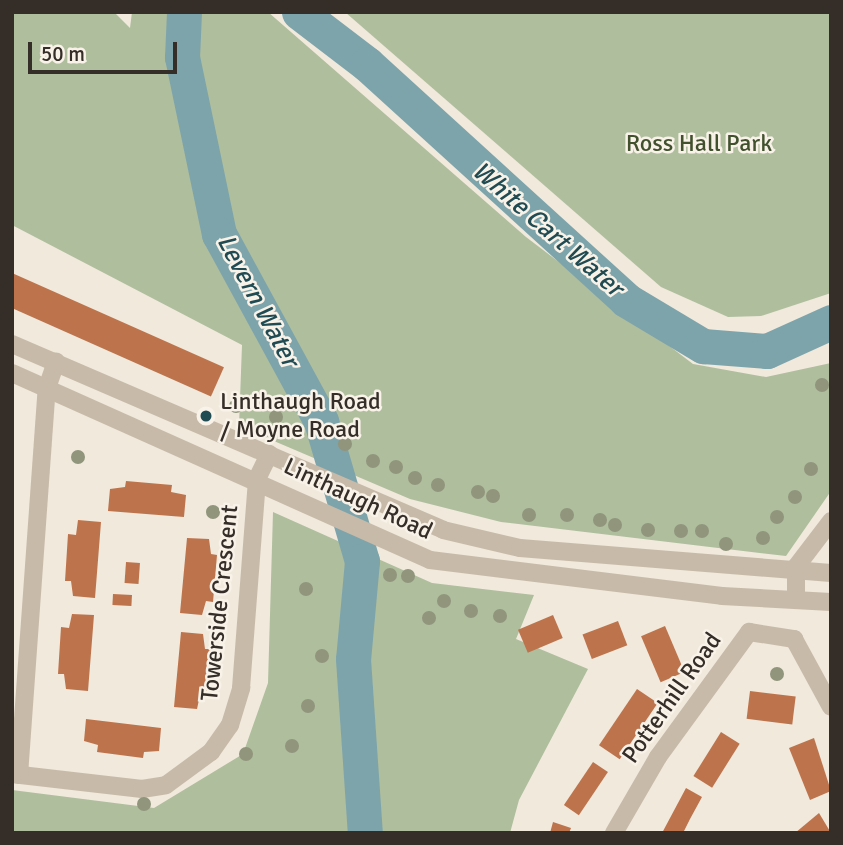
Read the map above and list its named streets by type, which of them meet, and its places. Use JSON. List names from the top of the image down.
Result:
{
  "streets": {
    "street": ["Linthaugh Road", "Towerside Crescent", "Potterhill Road"]
  },
  "crossings": [
    ["Linthaugh Road", "Towerside Crescent"]
  ],
  "water": ["White Cart Water", "Levern Water"],
  "parks": ["Ross Hall Park"],
  "places": ["Linthaugh Road / Moyne Road"],
  "scale_bar": "50 m"
}
